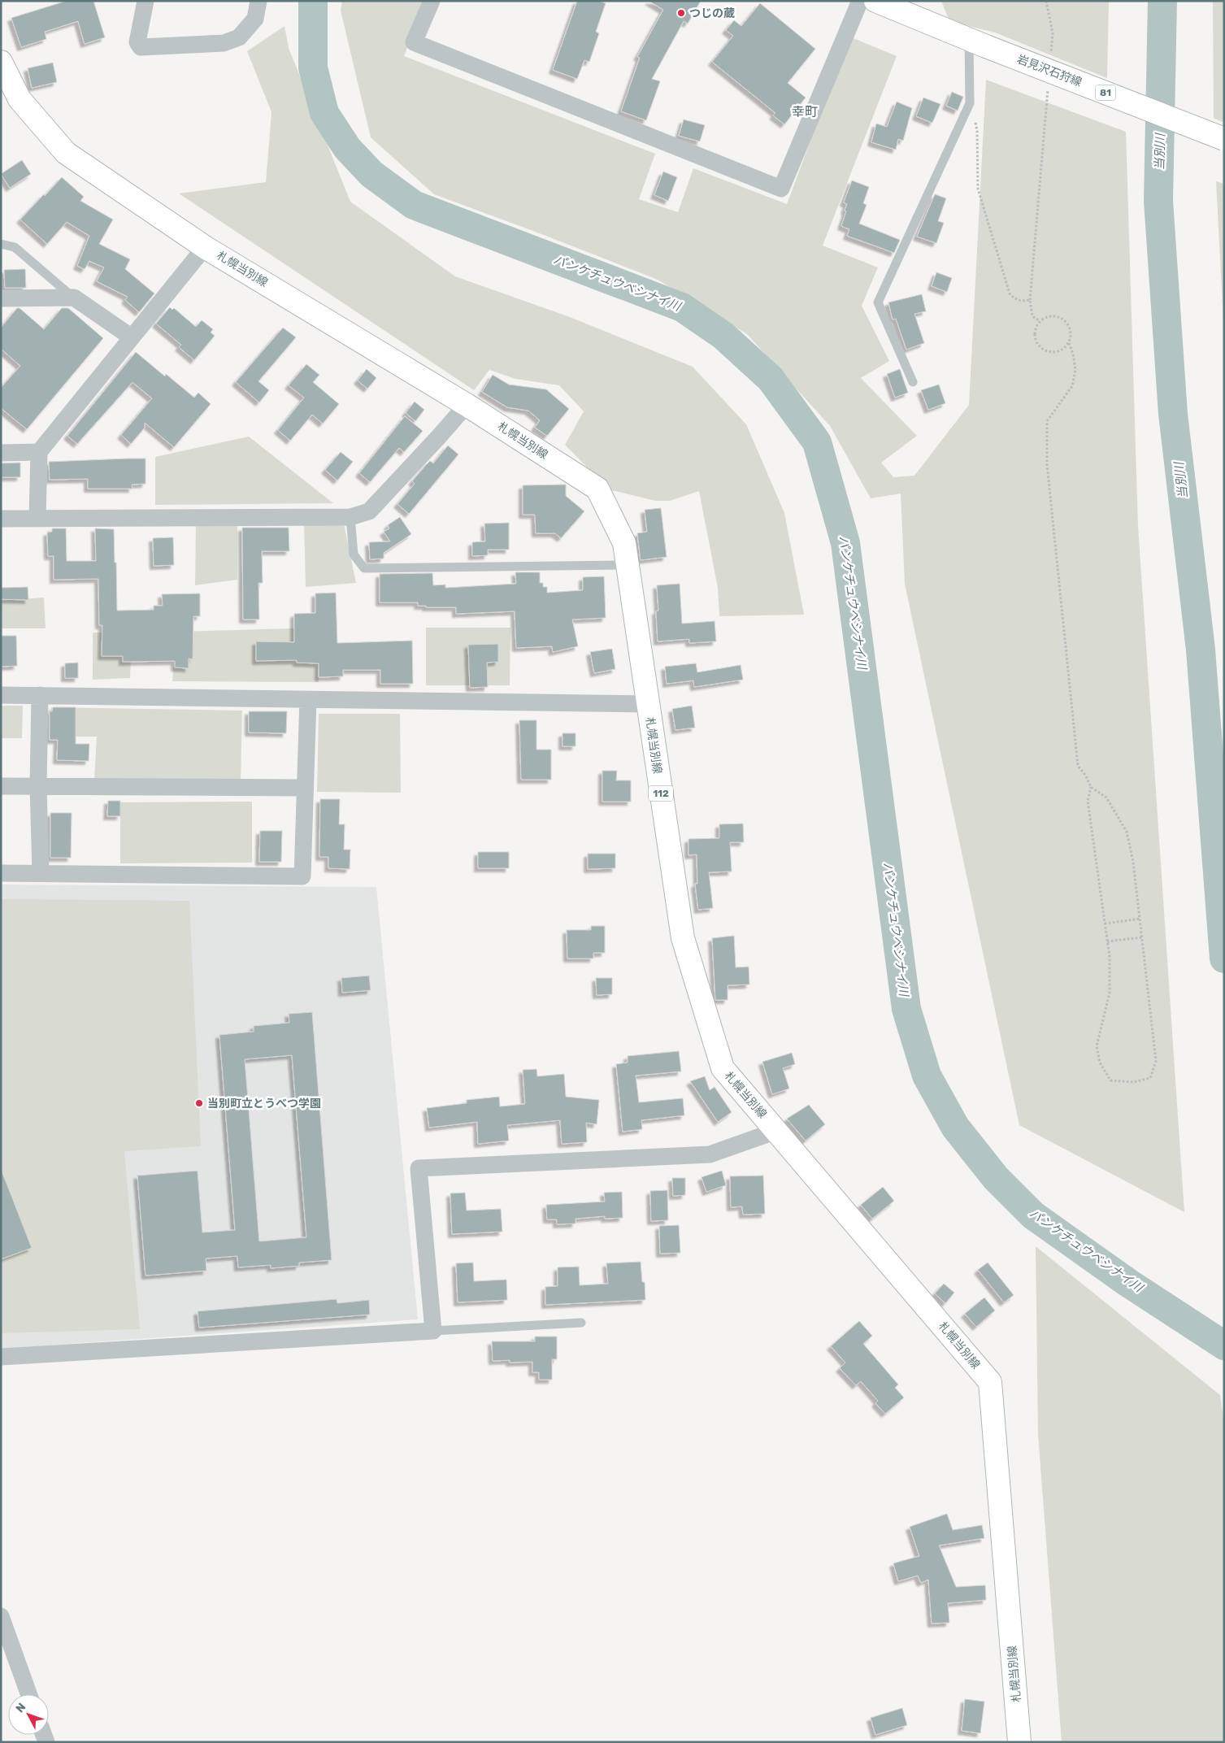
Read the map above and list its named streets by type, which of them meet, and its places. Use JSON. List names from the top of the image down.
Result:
{
  "streets": {
    "main road": [
      "岩見沢石狩線",
      "81",
      "札幌当別線",
      "112"
    ]
  },
  "districts": ["幸町"],
  "water": ["当別川", "パンケチュウベシナイ川"],
  "places": ["つじの蔵", "当別町立とうべつ学園"],
  "north": "top left"
}
